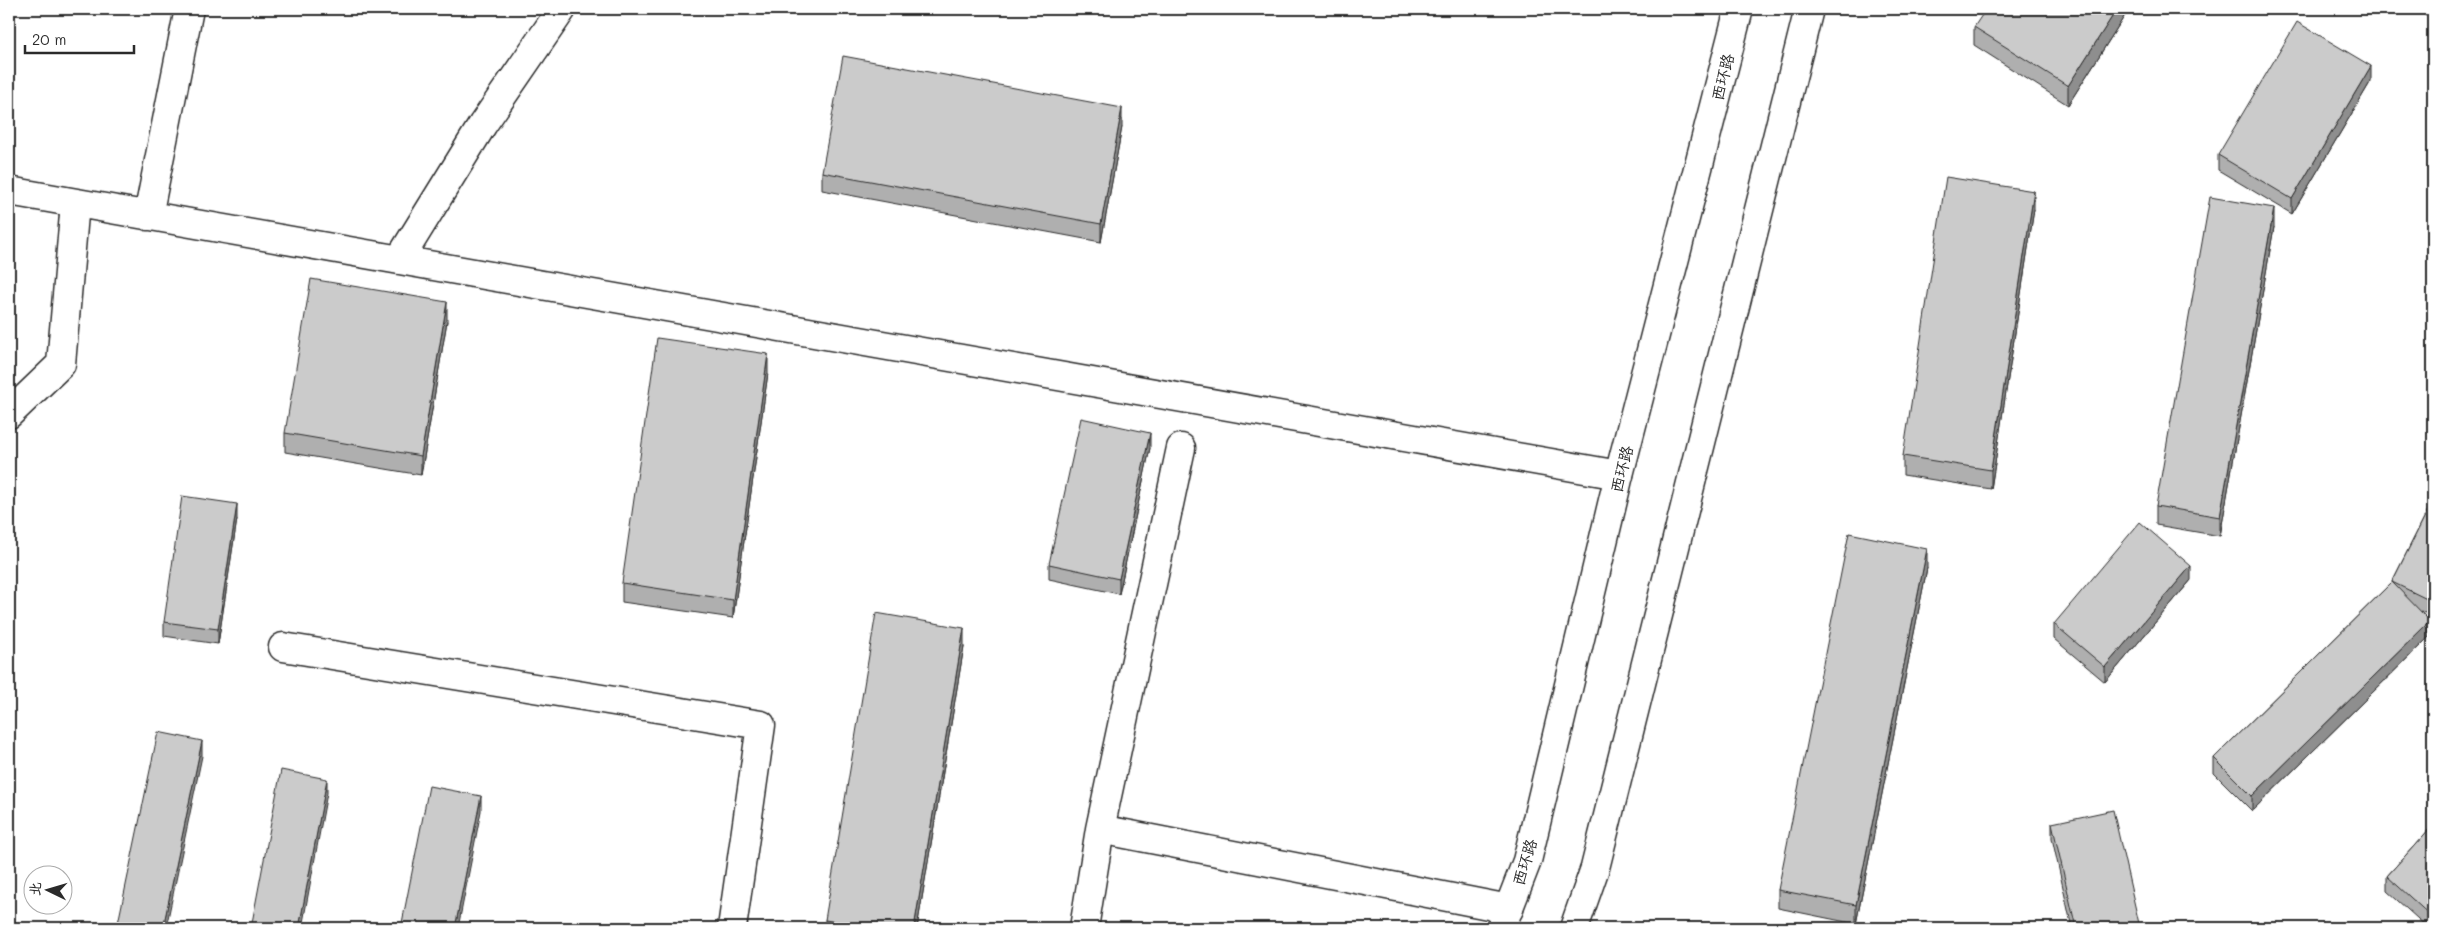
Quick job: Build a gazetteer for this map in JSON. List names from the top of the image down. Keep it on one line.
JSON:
{"streets":{"street":["西环路"]},"scale_bar":"20 m","north":"left"}
